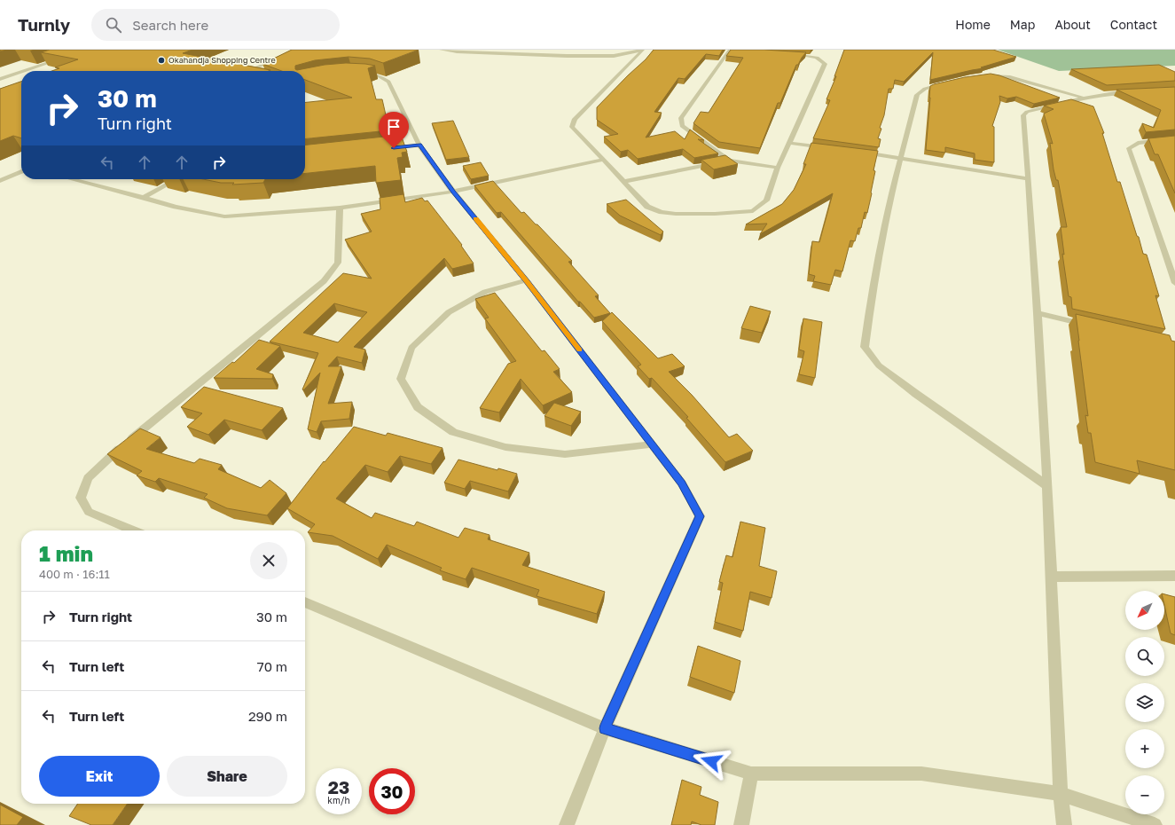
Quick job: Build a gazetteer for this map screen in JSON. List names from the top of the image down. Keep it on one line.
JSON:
{"places":["Okahandja Shopping Centre"],"north":"bottom left","page":{"header":"Turnly","search":"Search here","nav":["Home","Map","About","Contact"],"turn":["30 m","Turn right"],"heading":["1 min","400 m · 16:11"],"map_buttons":["+","−"],"list":[{"name":"Turn right","value":"30 m"},{"name":"Turn left","value":"70 m"},{"name":"Turn left","value":"290 m"}],"buttons":["Exit","Share"],"speed":"23 km/h","limit":"30"}}
